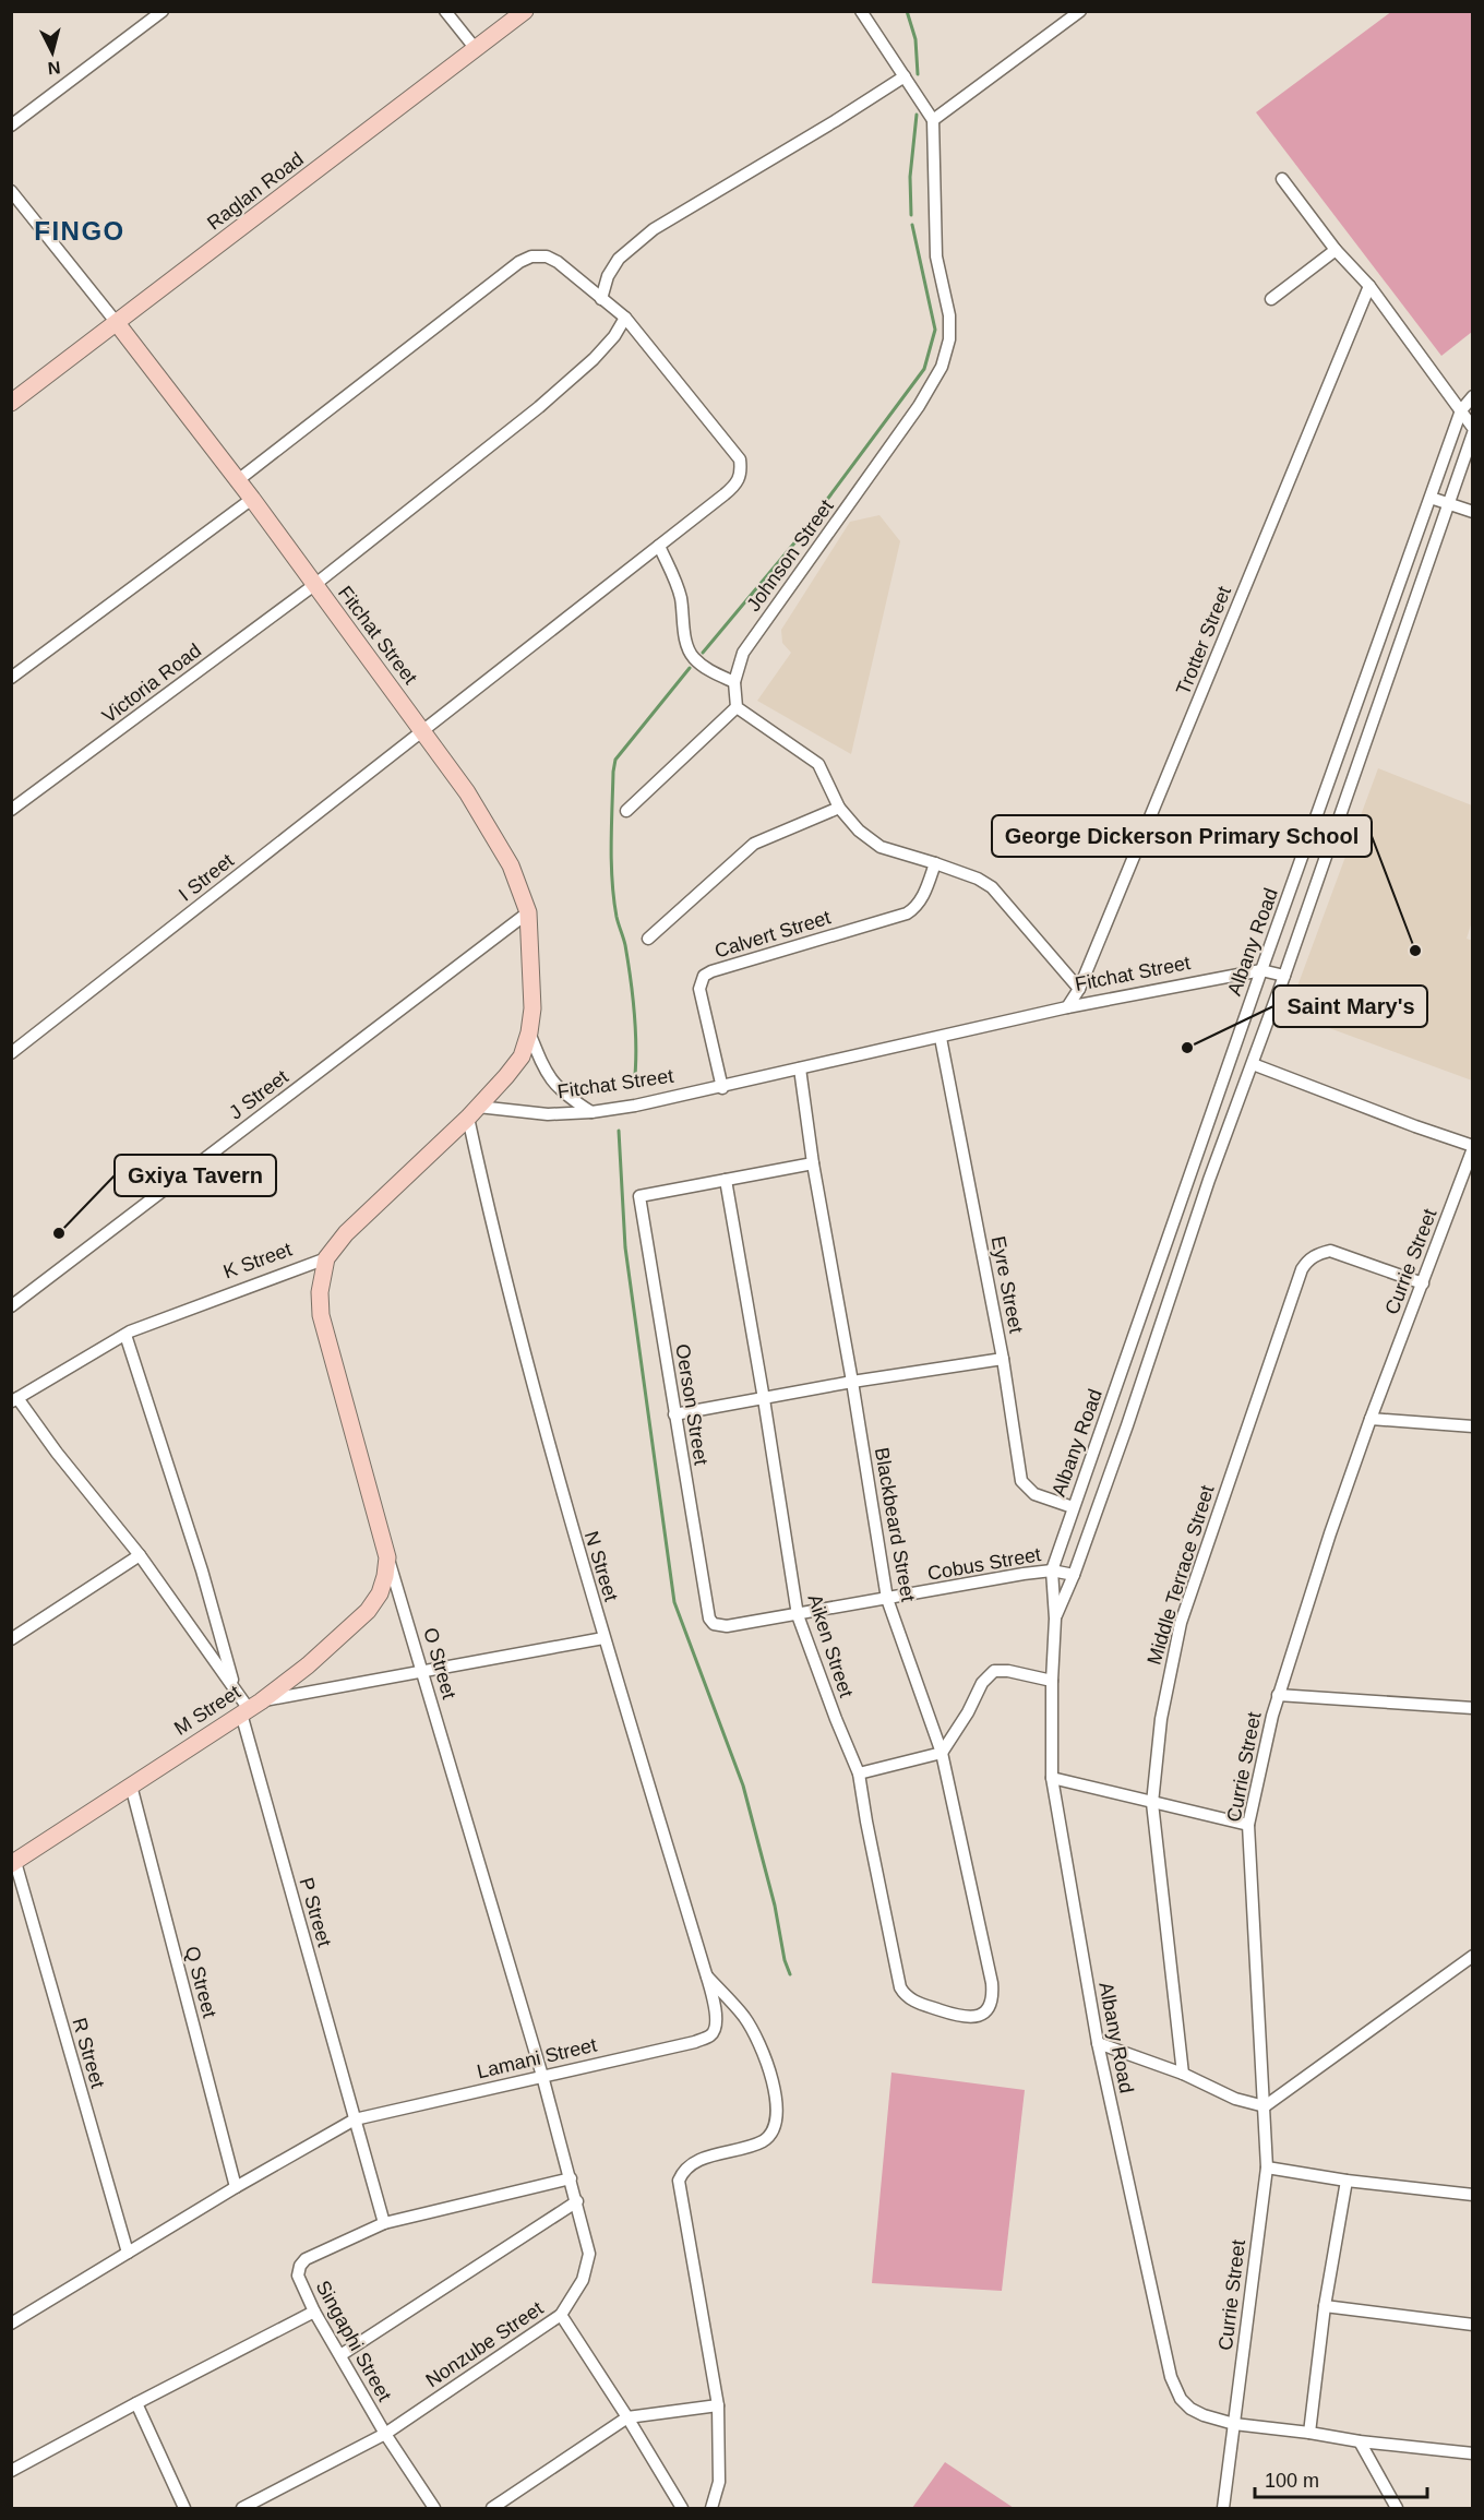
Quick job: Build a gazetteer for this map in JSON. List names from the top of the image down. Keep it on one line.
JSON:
{"streets":{"street":["Raglan Road","Johnson Street","Fitchat Street","Trotter Street","Victoria Road","I Street","Calvert Street","Albany Road","J Street","K Street","Currie Street","Eyre Street","Oerson Street","Blackbeard Street","Cobus Street","N Street","Middle Terrace Street","Aiken Street","O Street","M Street","P Street","Q Street","R Street","Lamani Street","Singaphi Street","Nonzube Street"]},"crossings":[["Raglan Road","Fitchat Street"],["Fitchat Street","Trotter Street"],["Fitchat Street","Victoria Road"],["Fitchat Street","I Street"],["Fitchat Street","Calvert Street"],["Fitchat Street","Albany Road"],["Fitchat Street","J Street"],["Fitchat Street","Eyre Street"],["Fitchat Street","Blackbeard Street"],["Fitchat Street","N Street"],["Victoria Road","I Street"],["Albany Road","Currie Street"],["Albany Road","Eyre Street"],["Albany Road","Cobus Street"],["K Street","O Street"],["K Street","P Street"],["Currie Street","Middle Terrace Street"],["Oerson Street","Cobus Street"],["Oerson Street","Aiken Street"],["Blackbeard Street","Cobus Street"],["Blackbeard Street","Aiken Street"],["Cobus Street","Aiken Street"],["N Street","Lamani Street"],["O Street","M Street"],["O Street","Lamani Street"],["O Street","Nonzube Street"],["M Street","P Street"],["M Street","Q Street"],["M Street","R Street"],["P Street","Lamani Street"],["P Street","Singaphi Street"],["Q Street","Lamani Street"],["R Street","Lamani Street"],["Lamani Street","Nonzube Street"],["Singaphi Street","Nonzube Street"]],"districts":["FINGO"],"places":["George Dickerson Primary School","Saint Mary's","Gxiya Tavern"],"scale_bar":"100 m","north":"bottom"}
